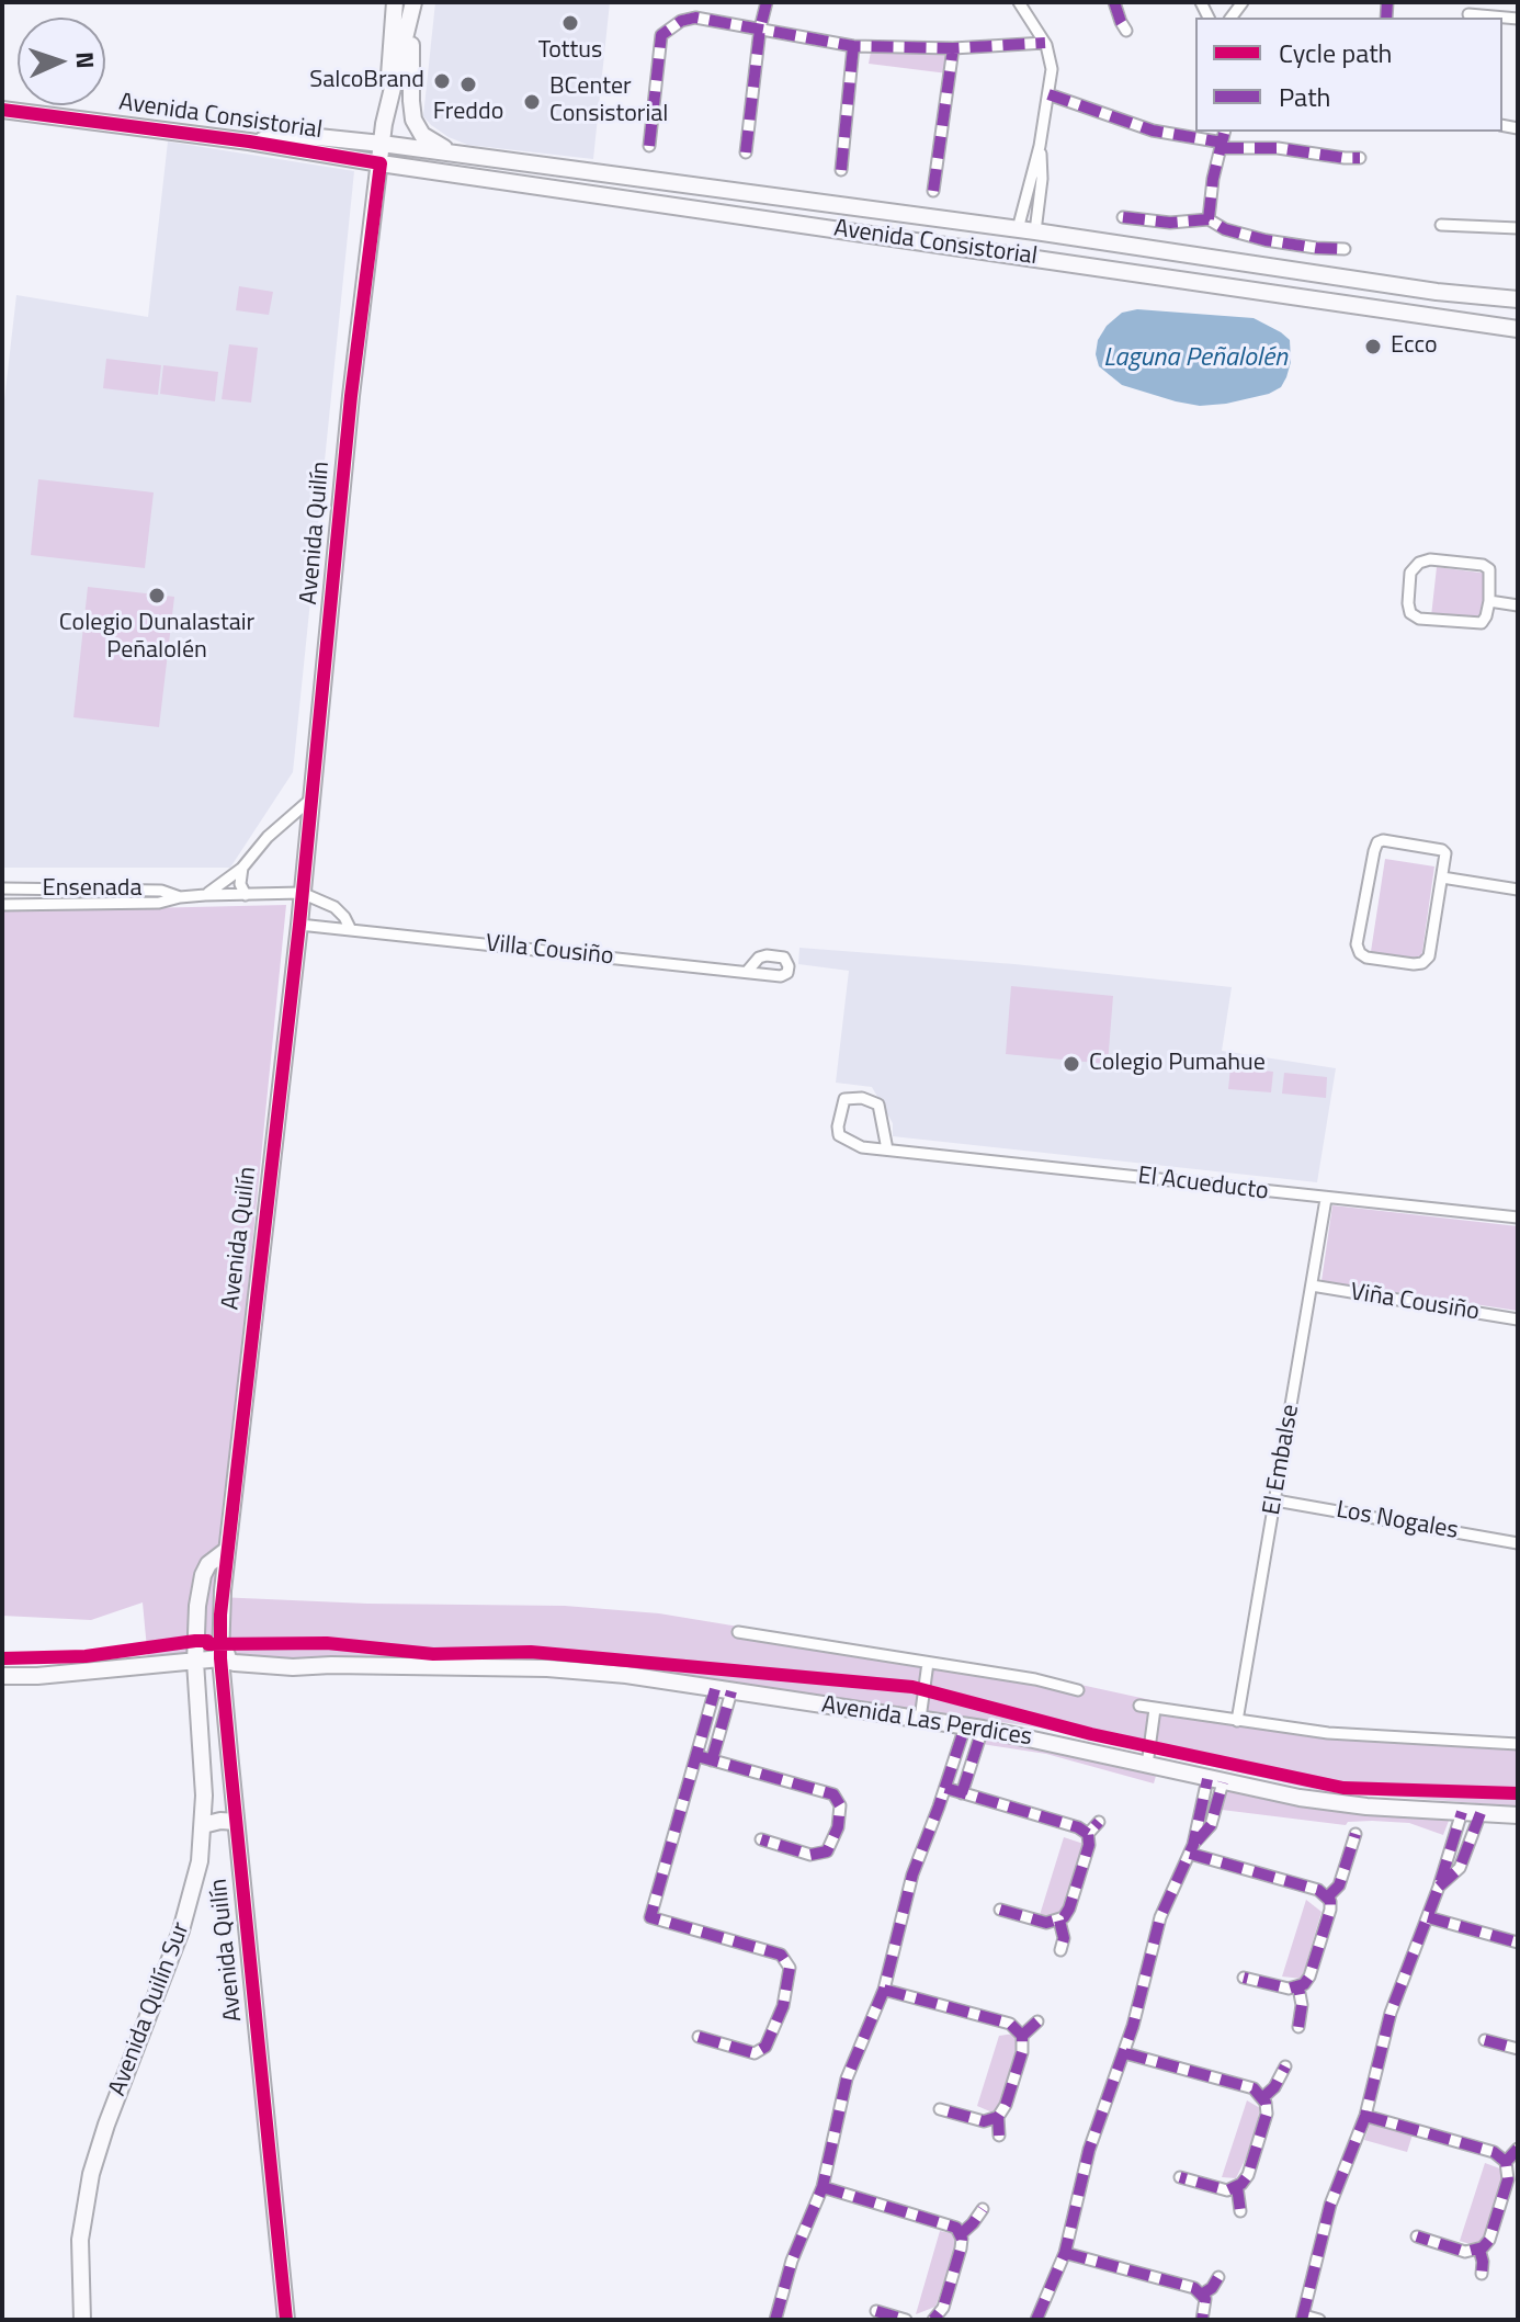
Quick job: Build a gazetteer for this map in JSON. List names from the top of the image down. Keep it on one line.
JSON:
{"streets":{"street":["Avenida Consistorial","Avenida Quilín","Ensenada","Villa Cousiño","El Acueducto","Viña Cousiño","El Embalse","Los Nogales","Avenida Las Perdices","Avenida Quilín Sur"]},"crossings":[["Avenida Consistorial","Avenida Quilín"],["Avenida Quilín","Ensenada"],["Avenida Quilín","Villa Cousiño"],["Avenida Quilín","Avenida Las Perdices"],["Avenida Quilín","Avenida Quilín Sur"],["El Acueducto","El Embalse"],["Viña Cousiño","El Embalse"],["El Embalse","Los Nogales"],["Avenida Las Perdices","Avenida Quilín Sur"]],"water":["Laguna Peñalolén"],"places":["Tottus","SalcoBrand","Freddo","BCenter Consistorial","Ecco","Colegio Dunalastair Peñalolén","Colegio Pumahue"],"legend":["Cycle path","Path"],"north":"right"}
